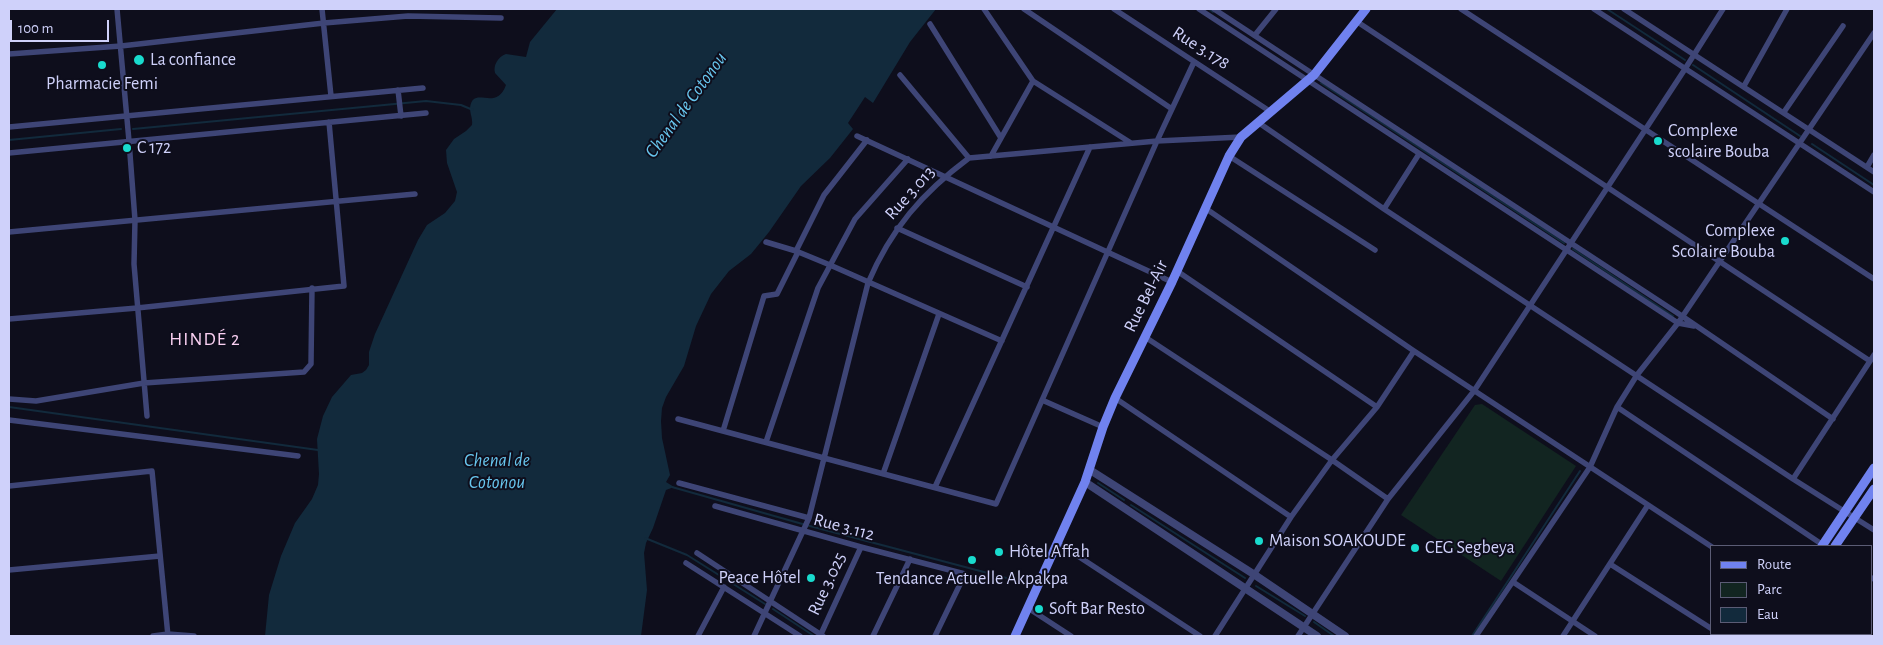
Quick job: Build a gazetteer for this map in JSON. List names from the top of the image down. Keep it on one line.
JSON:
{"streets":{"main road":["Rue Bel-Air"],"street":["Rue 3.178","Rue 3.013","Rue 3.112","Rue 3.025"]},"crossings":[["Rue 3.178","Rue Bel-Air"],["Rue 3.013","Rue 3.112"],["Rue 3.112","Rue 3.025"]],"districts":["HINDÉ 2"],"water":["Chenal de Cotonou"],"places":["La confiance","Pharmacie Femi","Complexe scolaire Bouba","C 172","Complexe Scolaire Bouba","Maison SOAKOUDE","CEG Segbeya","Hôtel Affah","Tendance Actuelle Akpakpa","Peace Hôtel","Soft Bar Resto"],"legend":["Route","Parc","Eau"],"scale_bar":"100 m"}
